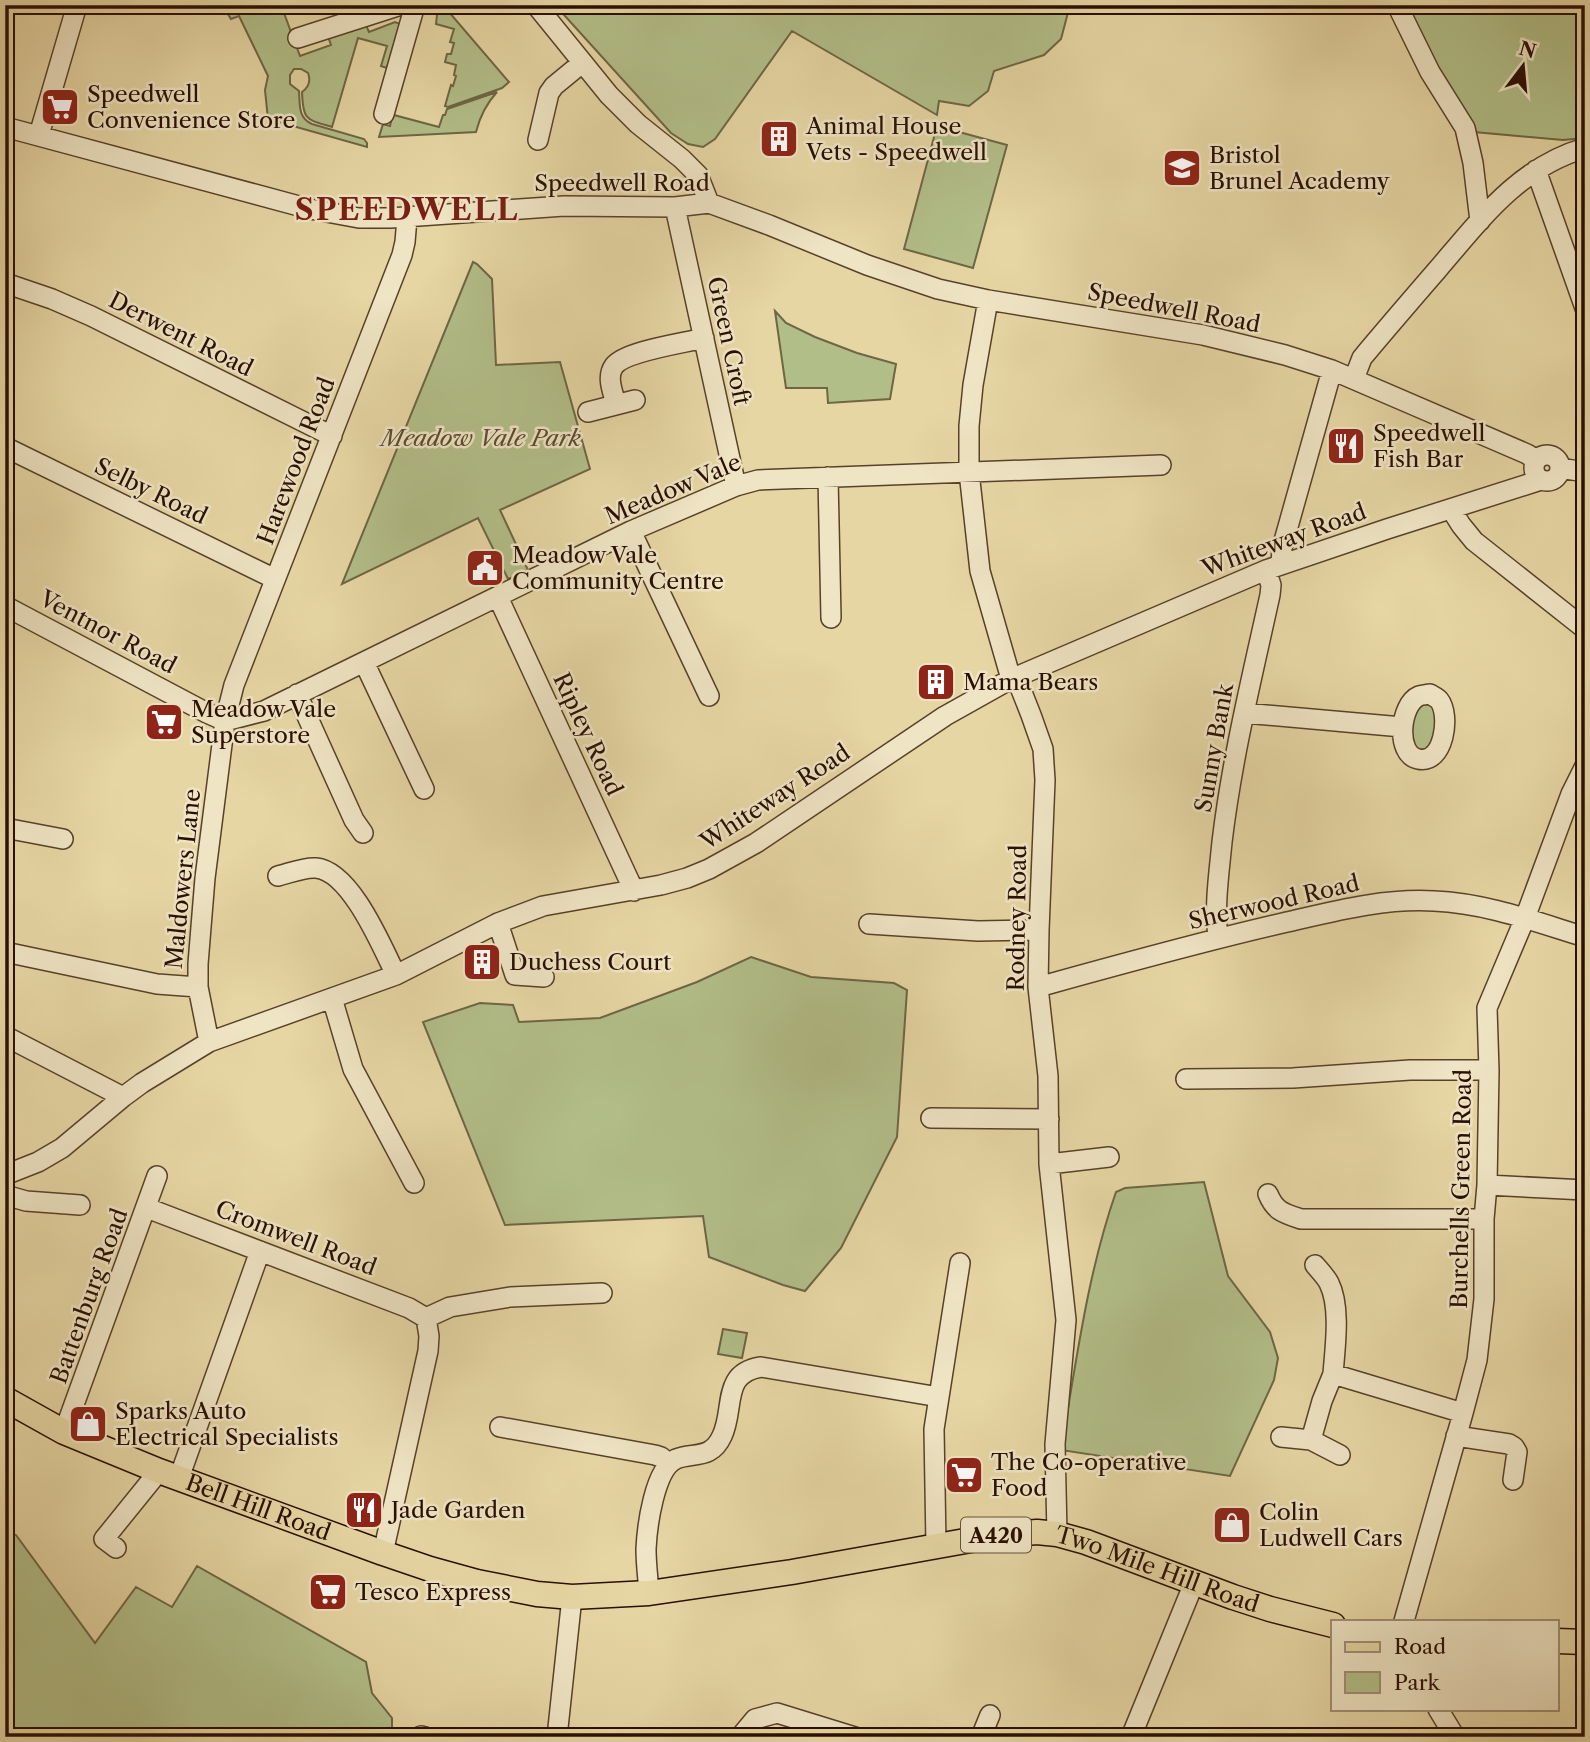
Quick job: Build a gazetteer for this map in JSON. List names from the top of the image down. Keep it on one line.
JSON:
{"streets":{"main road":["Bell Hill Road","A420","Two Mile Hill Road"],"street":["Speedwell Road","Derwent Road","Green Croft","Harewood Road","Meadow Vale","Selby Road","Whiteway Road","Ventnor Road","Ripley Road","Sunny Bank","Maldowers Lane","Sherwood Road","Rodney Road","Burchells Green Road","Cromwell Road","Battenburg Road"]},"crossings":[["Speedwell Road","Green Croft"],["Speedwell Road","Harewood Road"],["Speedwell Road","Whiteway Road"],["Speedwell Road","Sunny Bank"],["Speedwell Road","Rodney Road"],["Derwent Road","Harewood Road"],["Green Croft","Meadow Vale"],["Harewood Road","Meadow Vale"],["Harewood Road","Selby Road"],["Harewood Road","Ventnor Road"],["Harewood Road","Maldowers Lane"],["Meadow Vale","Ventnor Road"],["Meadow Vale","Ripley Road"],["Meadow Vale","Maldowers Lane"],["Meadow Vale","Rodney Road"],["Whiteway Road","Ripley Road"],["Whiteway Road","Sunny Bank"],["Whiteway Road","Maldowers Lane"],["Whiteway Road","Rodney Road"],["Ventnor Road","Maldowers Lane"],["Sunny Bank","Sherwood Road"],["Sherwood Road","Rodney Road"],["Sherwood Road","Burchells Green Road"],["Rodney Road","Two Mile Hill Road"],["Cromwell Road","Battenburg Road"],["Battenburg Road","Bell Hill Road"],["Bell Hill Road","Two Mile Hill Road"]],"districts":["SPEEDWELL"],"parks":["Meadow Vale Park"],"places":{"supermarket":["Speedwell Convenience Store","Meadow Vale Superstore","The Co-operative Food","Tesco Express"],"building":["Animal House Vets - Speedwell","Mama Bears","Duchess Court"],"school or university":["Bristol Brunel Academy"],"restaurant":["Speedwell Fish Bar","Jade Garden"],"public building":["Meadow Vale Community Centre"],"shop":["Sparks Auto Electrical Specialists","Colin Ludwell Cars"]},"legend":["Road","Park"],"north":"top"}
